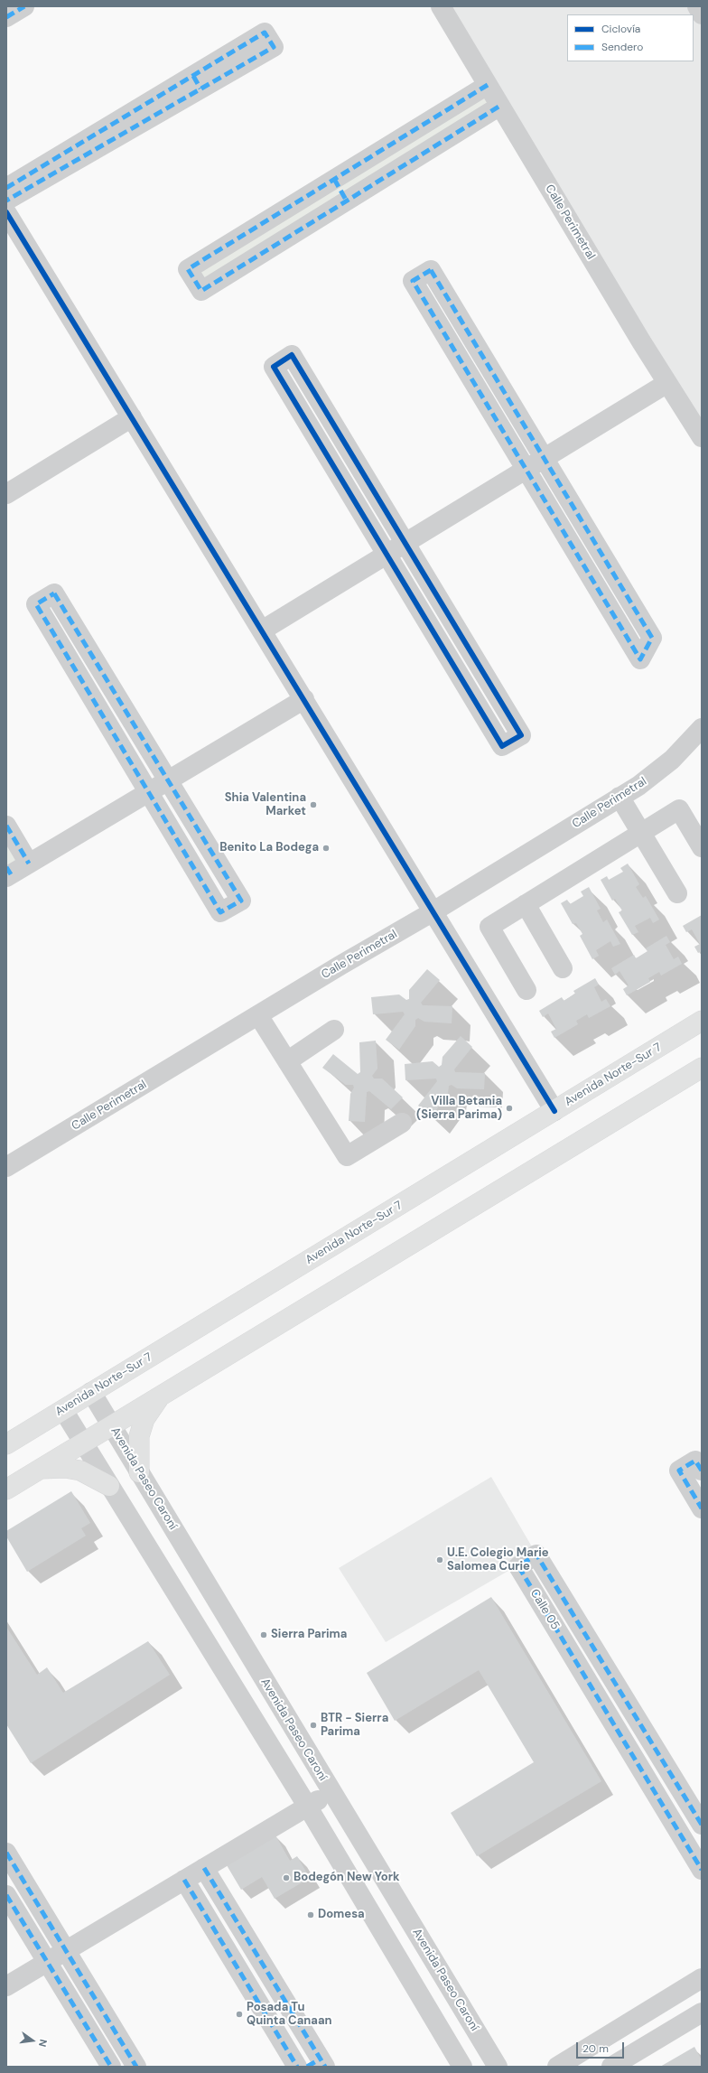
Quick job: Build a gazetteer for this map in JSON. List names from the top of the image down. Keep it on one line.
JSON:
{"streets":{"main road":["Avenida Norte-Sur 7"],"street":["Calle Perimetral","Avenida Paseo Caroní","Calle 05"]},"crossings":[["Avenida Norte-Sur 7","Avenida Paseo Caroní"]],"places":["Shia Valentina Market","Benito La Bodega","Villa Betania (Sierra Parima)","U.E. Colegio Marie Salomea Curie","Sierra Parima","BTR - Sierra Parima","Bodegón New York","Domesa","Posada Tu Quinta Canaan"],"legend":["Ciclovía","Sendero"],"scale_bar":"20 m","north":"right"}
